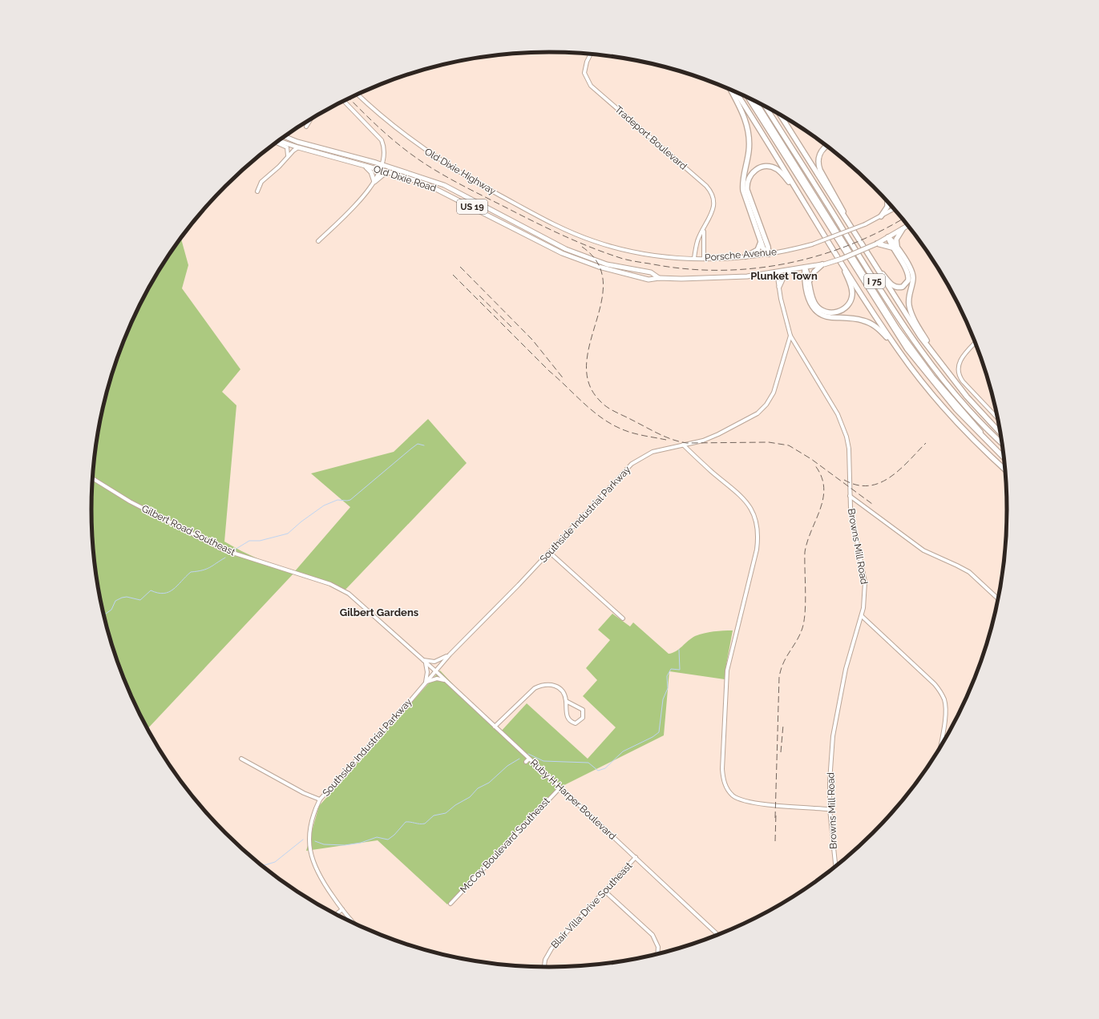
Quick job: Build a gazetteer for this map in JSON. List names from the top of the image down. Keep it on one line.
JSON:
{"streets":{"highway":["I 75"],"main road":["Old Dixie Road","US 19"],"street":["Tradeport Boulevard","Old Dixie Highway","Porsche Avenue","Southside Industrial Parkway","Gilbert Road Southeast","Browns Mill Road","Ruby H Harper Boulevard","McCoy Boulevard Southeast","Blair Villa Drive Southeast"]},"crossings":[["Tradeport Boulevard","Porsche Avenue"],["Old Dixie Highway","Porsche Avenue"],["Old Dixie Road","US 19"],["US 19","Browns Mill Road"],["Southside Industrial Parkway","Browns Mill Road"],["Southside Industrial Parkway","Ruby H Harper Boulevard"],["Gilbert Road Southeast","Ruby H Harper Boulevard"],["Ruby H Harper Boulevard","McCoy Boulevard Southeast"],["Ruby H Harper Boulevard","Blair Villa Drive Southeast"]],"districts":["Plunket Town","Gilbert Gardens"]}
